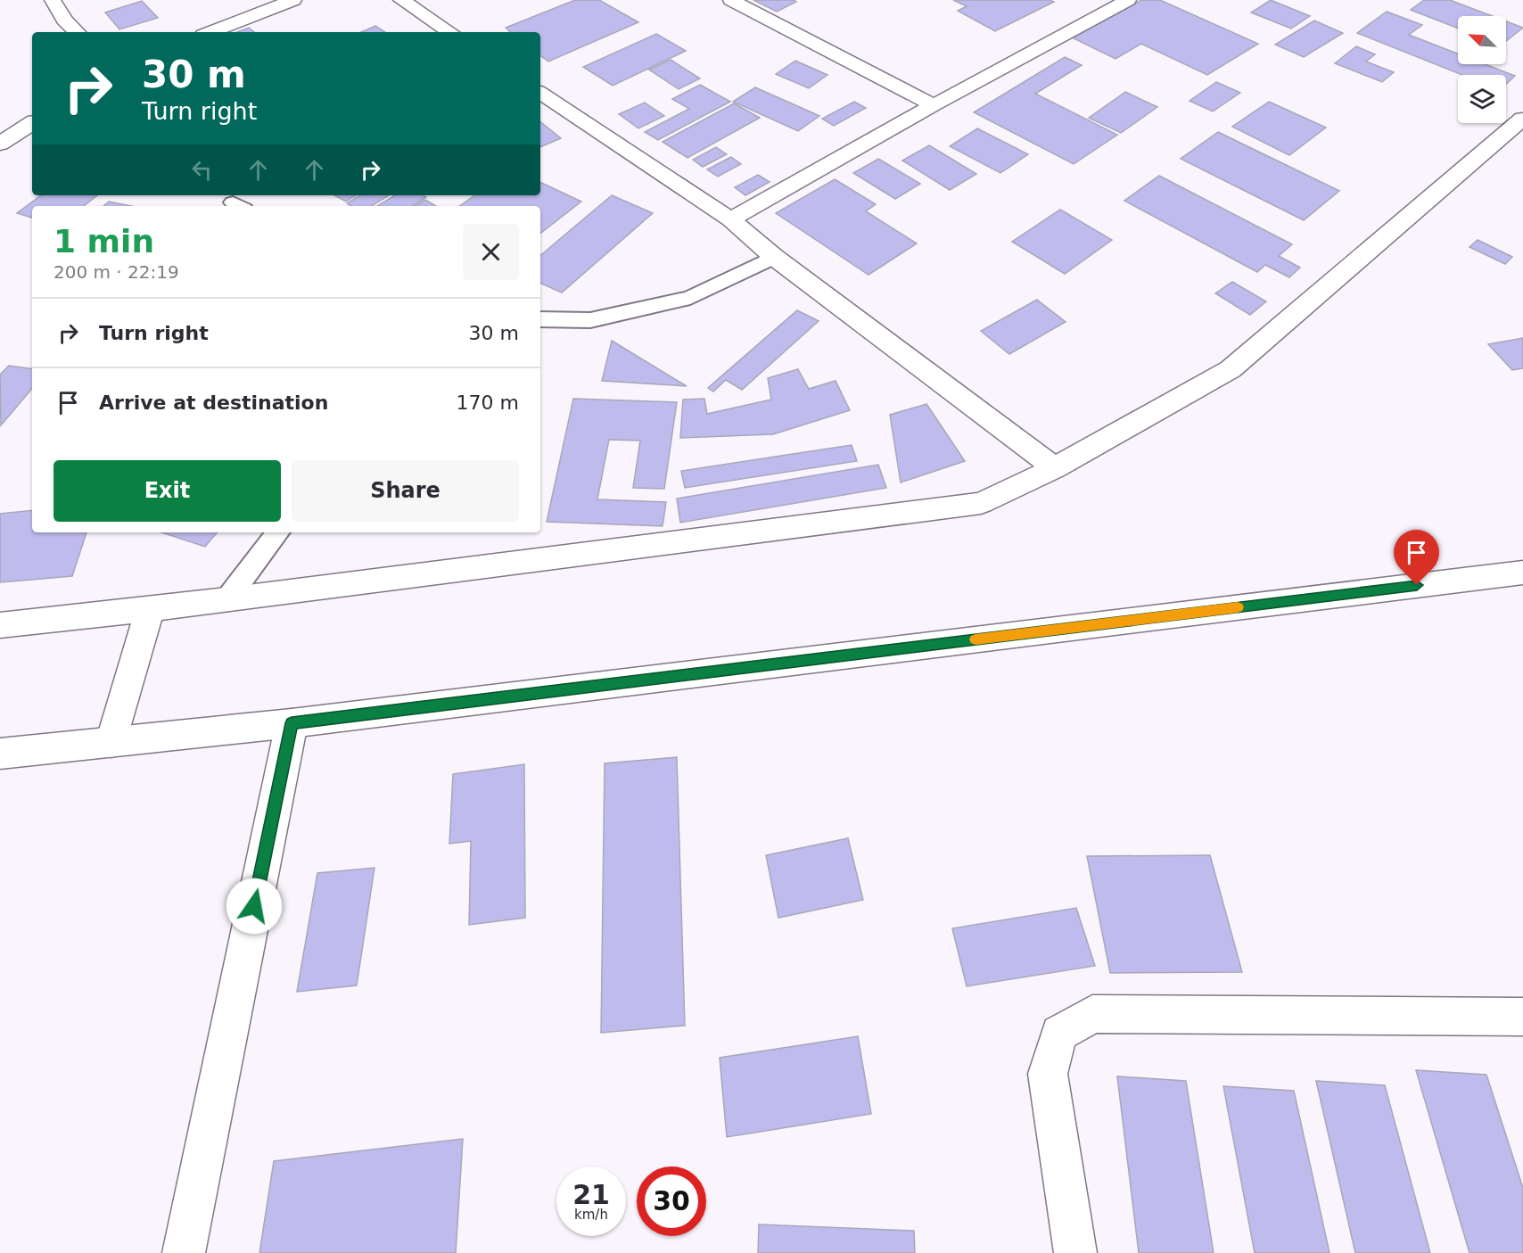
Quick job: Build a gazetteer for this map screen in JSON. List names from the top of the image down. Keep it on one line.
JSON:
{"north":"top left","page":{"turn":["30 m","Turn right"],"heading":["1 min","200 m · 22:19"],"list":[{"name":"Turn right","value":"30 m"},{"name":"Arrive at destination","value":"170 m"}],"buttons":["Exit","Share"],"speed":"21 km/h","limit":"30"}}
